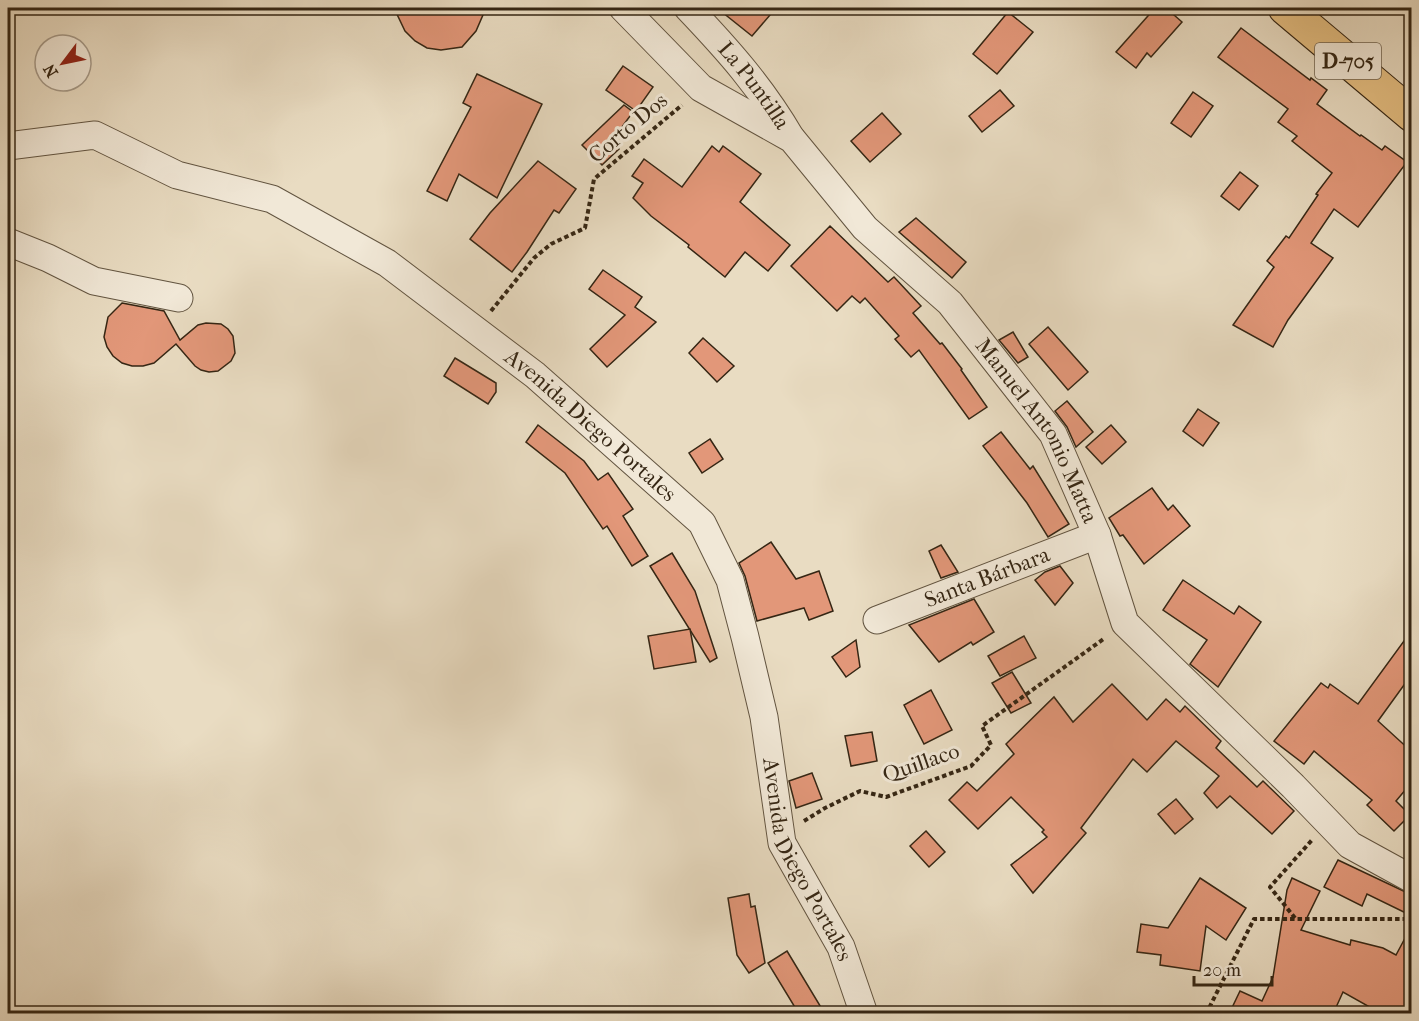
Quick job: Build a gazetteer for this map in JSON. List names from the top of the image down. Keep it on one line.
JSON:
{"streets":{"main road":["D-705"],"street":["La Puntilla","Avenida Diego Portales","Manuel Antonio Matta","Santa Bárbara"],"path":["Corto Dos","Quillaco"]},"crossings":[["La Puntilla","Manuel Antonio Matta"],["Corto Dos","Avenida Diego Portales"],["Corto Dos","Manuel Antonio Matta"],["Avenida Diego Portales","Quillaco"],["Manuel Antonio Matta","Santa Bárbara"],["Manuel Antonio Matta","Quillaco"]],"scale_bar":"20 m","north":"bottom left"}
